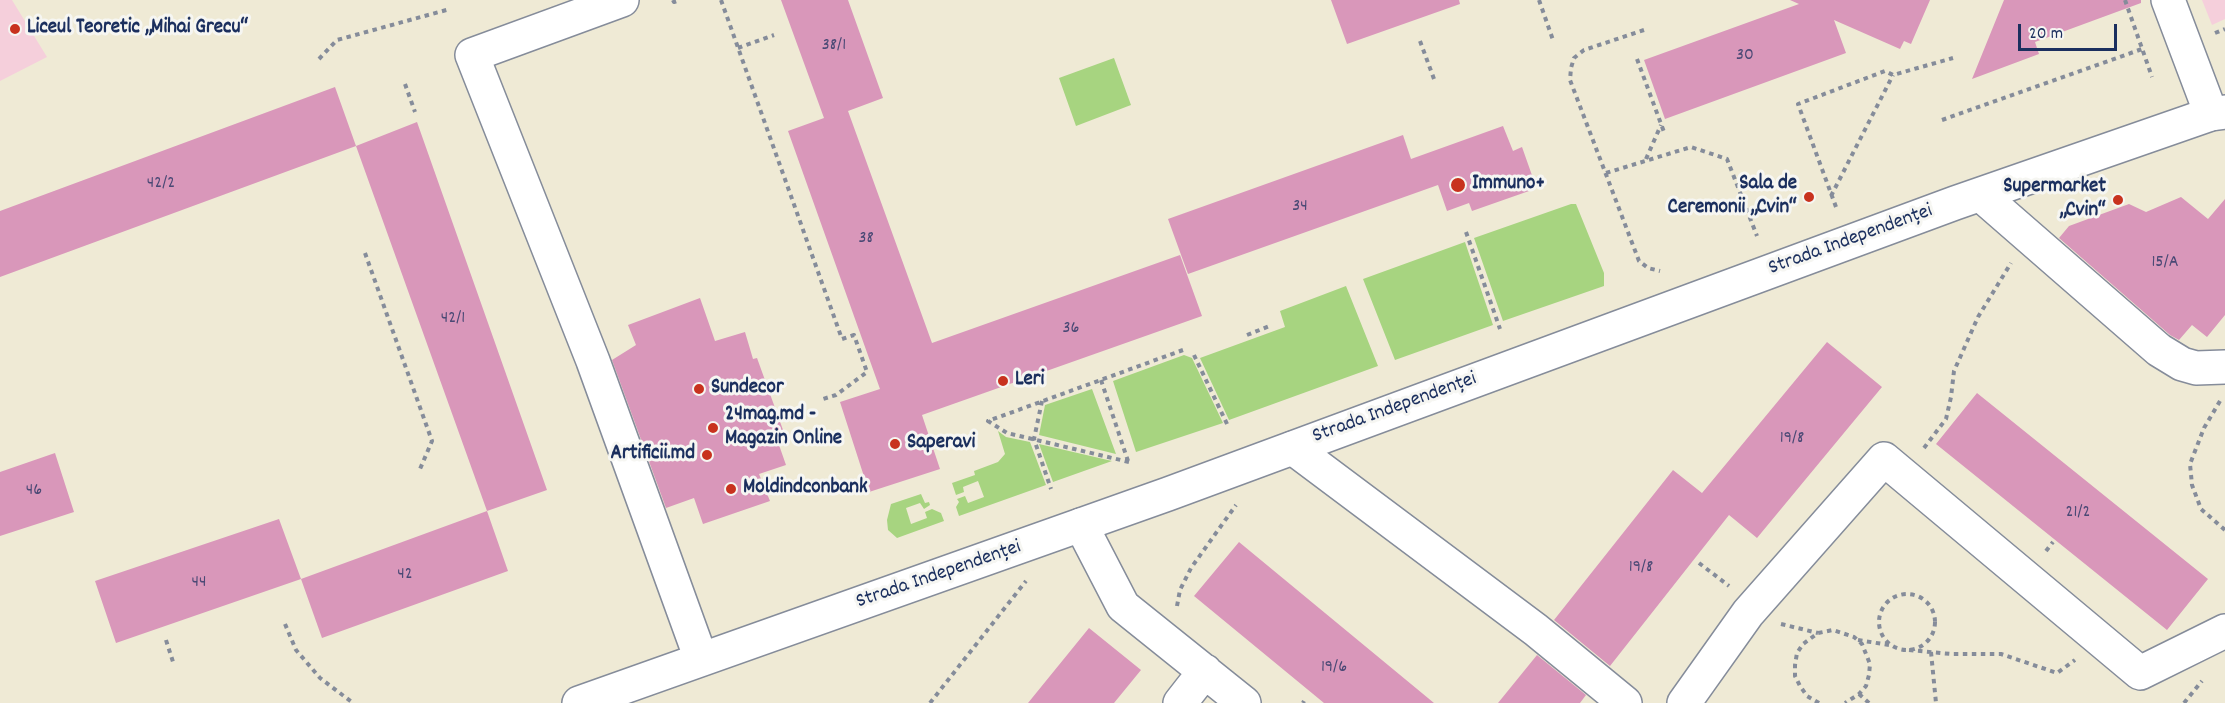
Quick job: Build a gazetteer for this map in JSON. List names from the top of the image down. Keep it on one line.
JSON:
{"streets":{"main road":["Strada Independenței"]},"places":["Liceul Teoretic „Mihai Grecu“","Immuno+","Sala de Ceremonii „Cvin“","Supermarket „Cvin“","Leri","Sundecor","24mag.md - Magazin Online","Saperavi","Artificii.md","Moldindconbank"],"house_numbers":["38/1","30","42/2","34","38","15/A","42/1","36","19/8","46","21/2","19/8","42","44","19/6"],"scale_bar":"20 m"}
